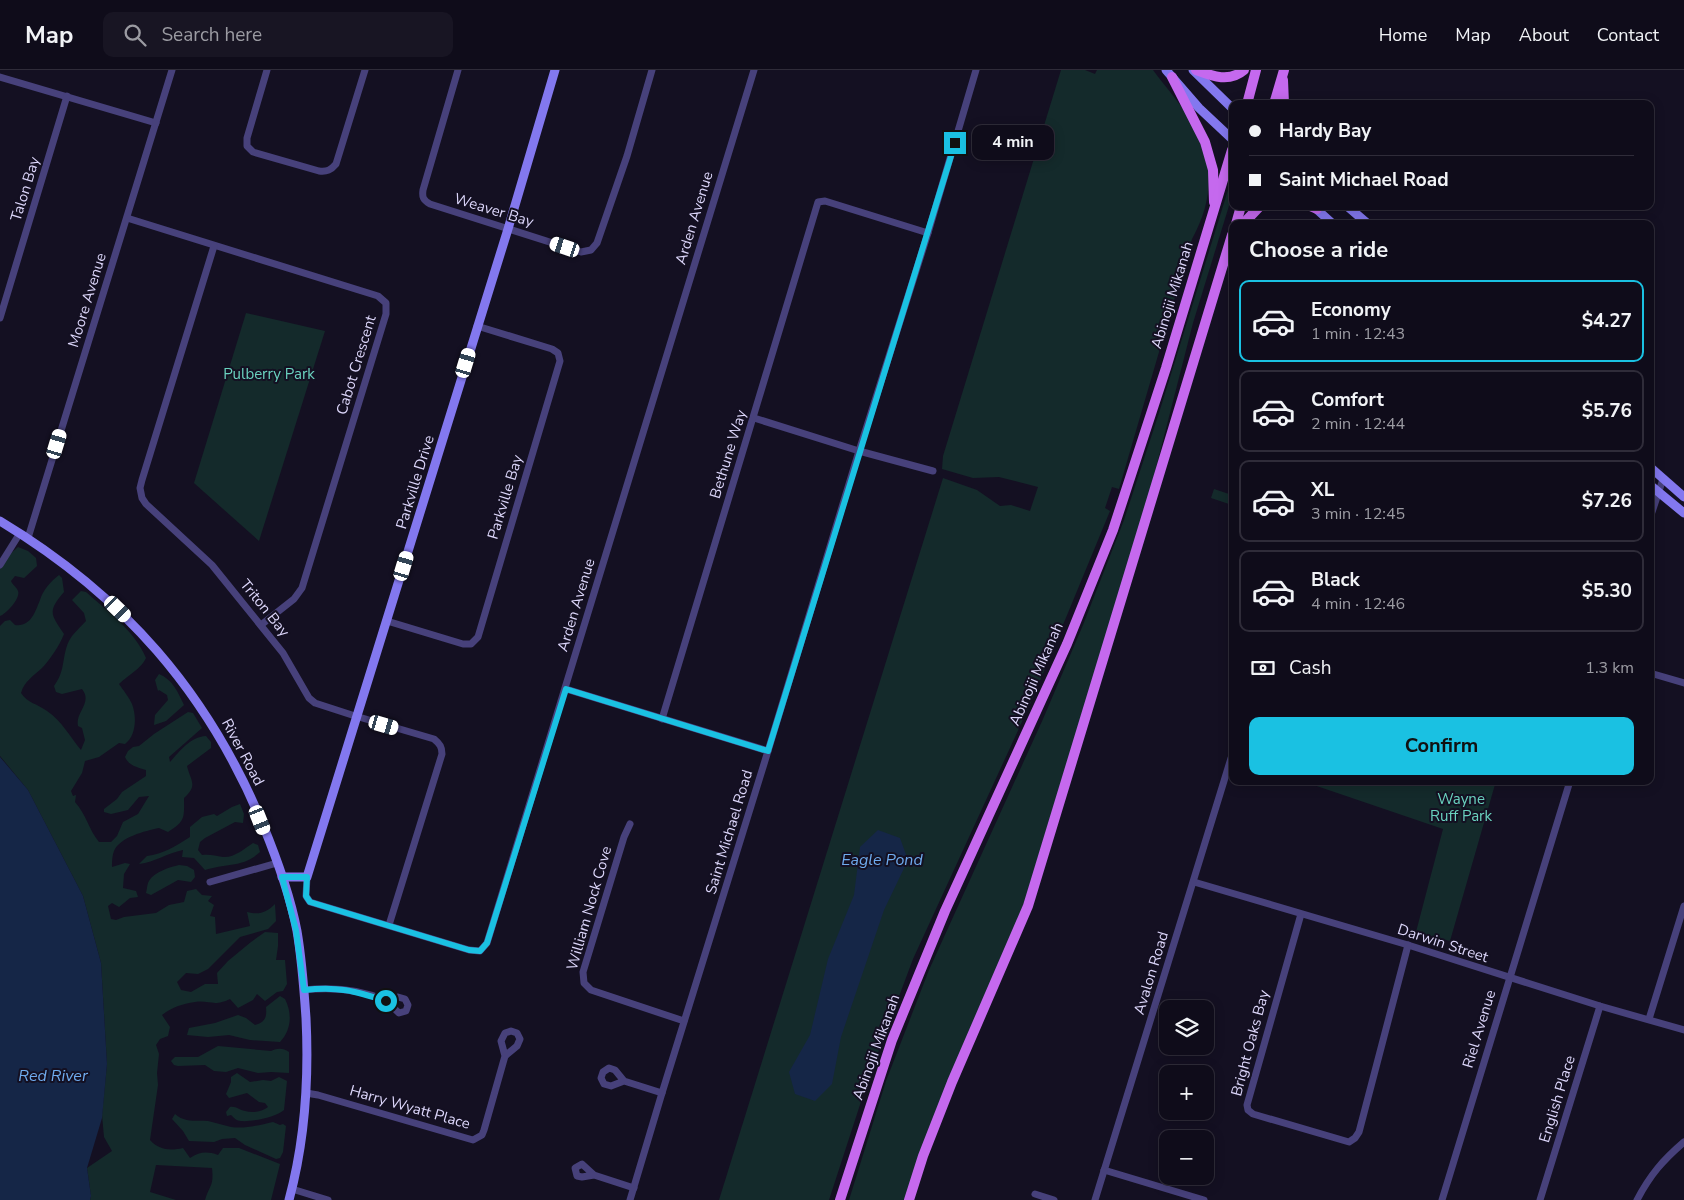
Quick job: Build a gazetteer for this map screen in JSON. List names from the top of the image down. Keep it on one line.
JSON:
{"streets":{"main road":["Abinojii Mikanah"],"street":["Talon Bay","Weaver Bay","Arden Avenue","Moore Avenue","Cabot Crescent","Bethune Way","Parkville Drive","Parkville Bay","Triton Bay","River Road","Saint Michael Road","William Nock Cove","Darwin Street","Avalon Road","Riel Avenue","Bright Oaks Bay","English Place","Harry Wyatt Place"]},"crossings":[["Weaver Bay","Parkville Drive"],["Arden Avenue","Parkville Drive"],["Arden Avenue","Triton Bay"],["Moore Avenue","Cabot Crescent"],["Moore Avenue","River Road"],["Cabot Crescent","Triton Bay"],["Bethune Way","Saint Michael Road"],["Parkville Drive","Parkville Bay"],["Parkville Drive","Triton Bay"],["River Road","Harry Wyatt Place"],["Saint Michael Road","William Nock Cove"],["Darwin Street","Avalon Road"],["Darwin Street","Riel Avenue"],["Darwin Street","Bright Oaks Bay"],["Darwin Street","English Place"]],"water":["Eagle Pond","Red River"],"parks":["Pulberry Park","Wayne Ruff Park"],"page":{"header":"Map","search":"Search here","nav":["Home","Map","About","Contact"],"banner":["Hardy Bay","Saint Michael Road"],"bubble":"4 min","heading":"Choose a ride","list":[{"name":"Economy","note":"1 min · 12:43","value":"$4.27"},{"name":"Comfort","note":"2 min · 12:44","value":"$5.76"},{"name":"XL","note":"3 min · 12:45","value":"$7.26"},{"name":"Black","note":"4 min · 12:46","value":"$5.30"}],"pay":["Cash","1.3 km"],"buttons":"Confirm","map_buttons":["+","−"]}}
